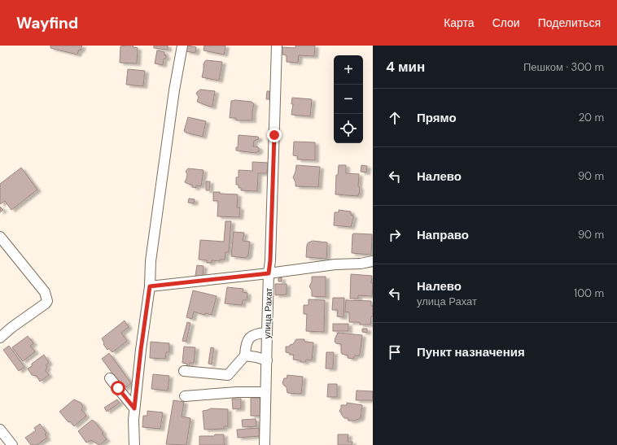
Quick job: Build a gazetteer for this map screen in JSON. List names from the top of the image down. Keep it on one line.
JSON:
{"streets":{"street":["улица Рахат"]},"page":{"header":"Wayfind","nav":["Карта","Слои","Поделиться"],"heading":["4 мин","Пешком · 300 m"],"map_buttons":["+","−"],"list":[["Прямо","20 m"],["Налево","90 m"],["Направо","90 m"],["Налево","улица Рахат","100 m"],"Пункт назначения"]}}
